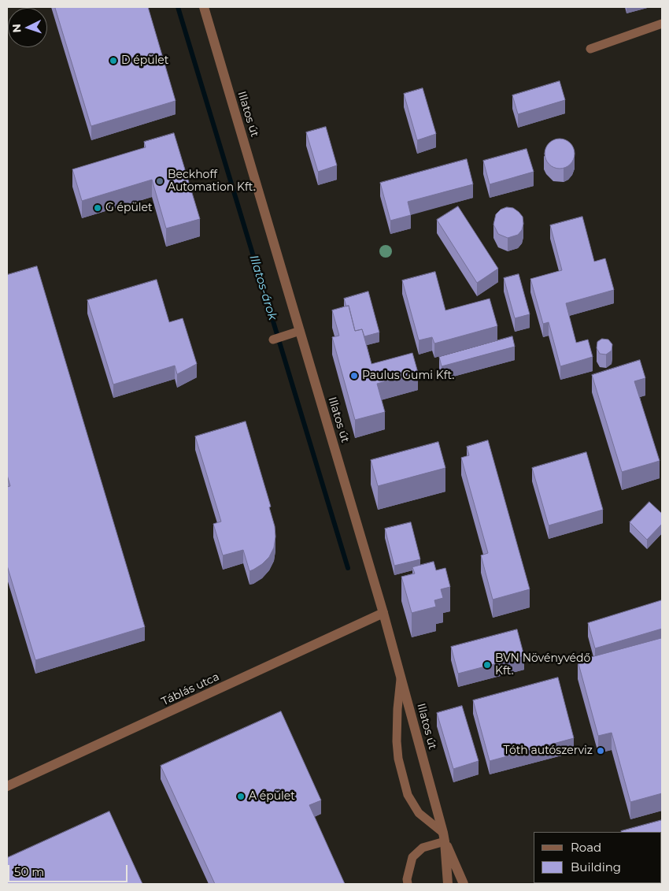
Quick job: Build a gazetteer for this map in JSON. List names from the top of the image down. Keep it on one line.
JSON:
{"streets":{"street":["Illatos út","Táblás utca"]},"crossings":[["Illatos út","Táblás utca"]],"water":["Illatos-árok"],"places":["D épület","Beckhoff Automation Kft.","G épület","Paulus Gumi Kft.","BVN Növényvédő Kft.","Tóth autószerviz","A épület"],"legend":["Road","Building"],"scale_bar":"50 m","north":"left"}
